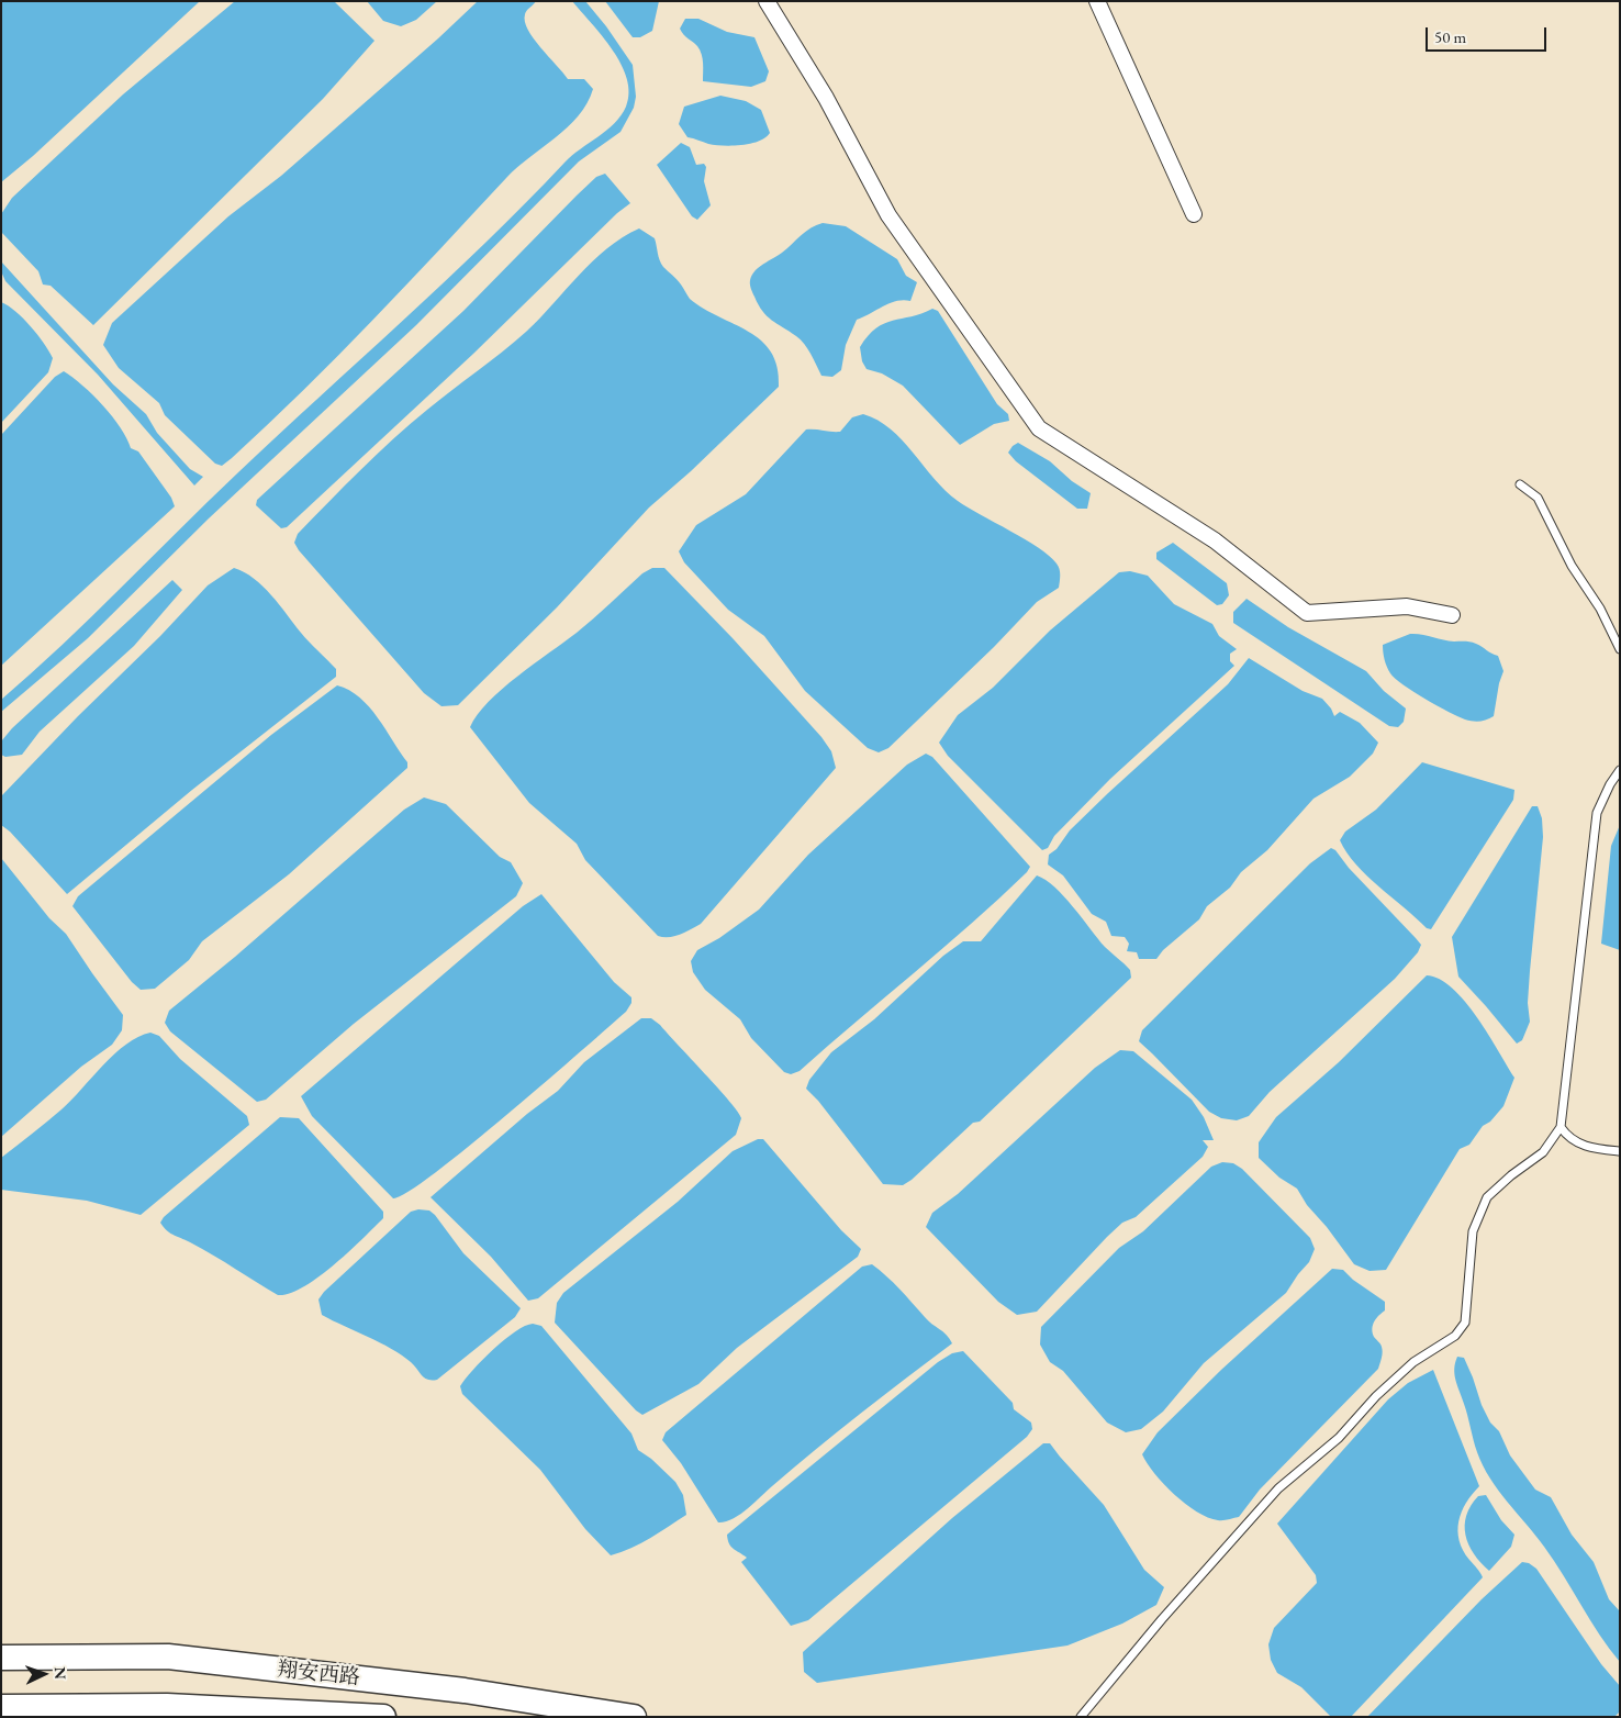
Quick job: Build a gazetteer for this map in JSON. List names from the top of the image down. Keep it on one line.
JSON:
{"streets":{"main road":["翔安西路"]},"scale_bar":"50 m","north":"right"}
